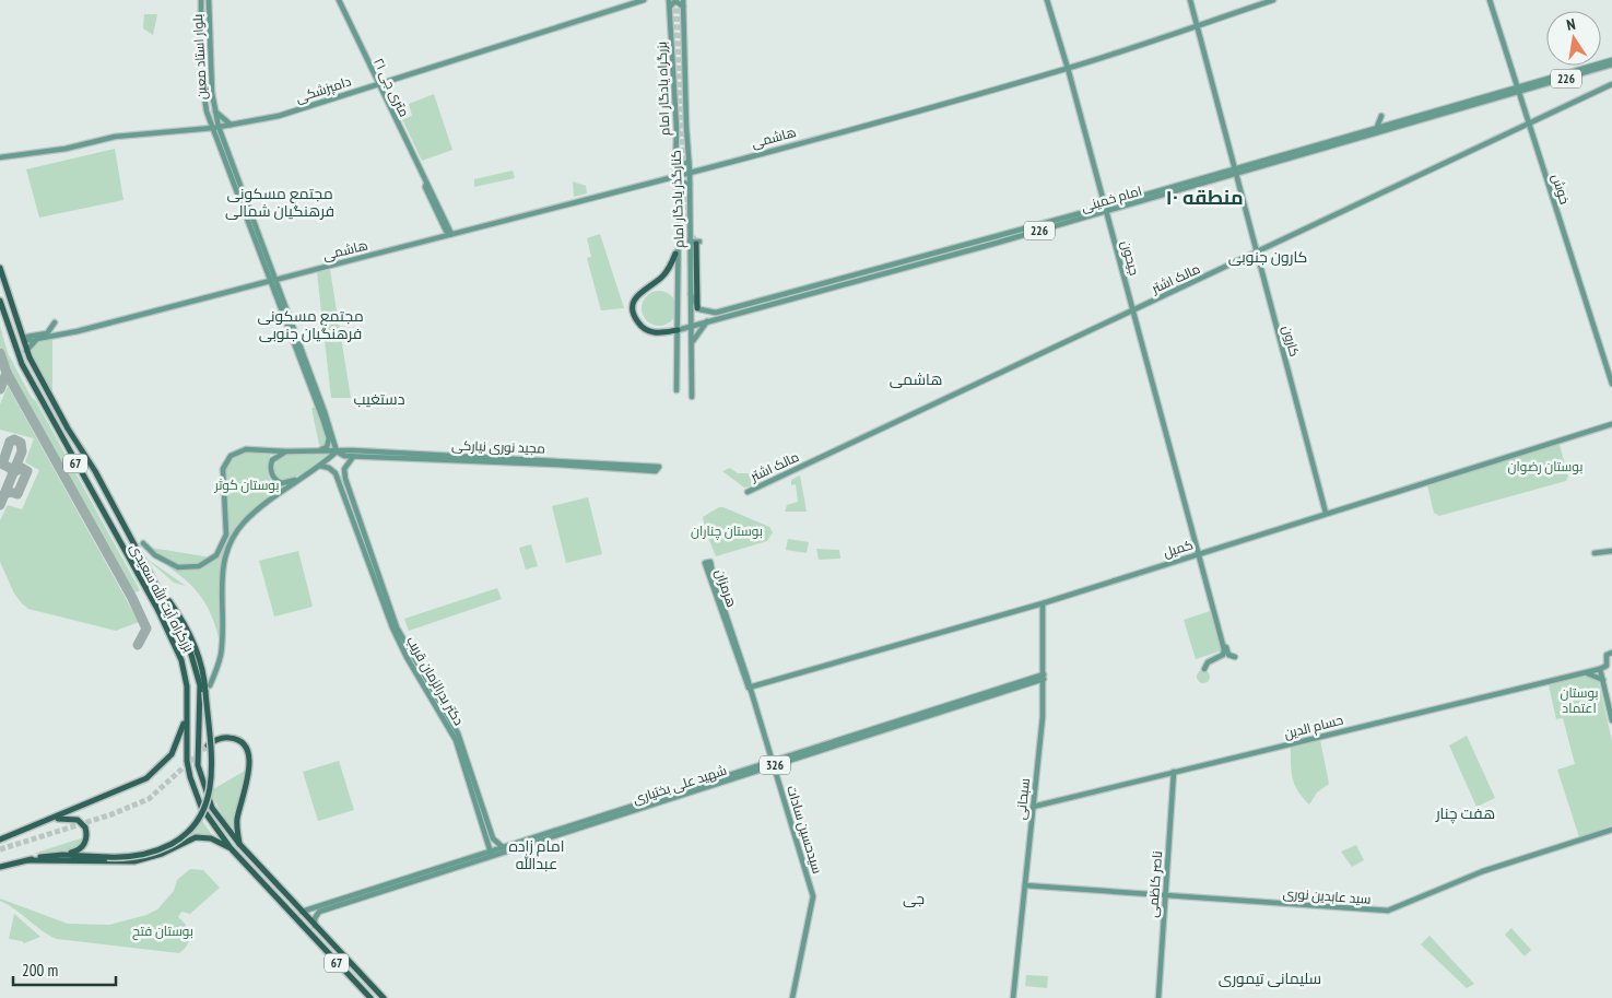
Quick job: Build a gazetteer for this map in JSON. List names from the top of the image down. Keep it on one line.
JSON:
{"streets":{"highway":["67","بزرگراه آیت الله سعیدی"],"main road":["بلوار استاد معین","226","۲۱ متری جی","بزرگراه یادگار امام","دامپزشکی","هاشمی","خوش","کنارگذر یادگار امام","امام خمینی","جیحون","مالک اشتر","کارون","مجید نوری نیارکی","کمیل","هرمزان","دکتر بدرالزمان قریب","حسام الدین","326","شهید علی بختیاری","سبحانی","سیدحسین سادات","ناصر کاظمی","سید عابدین نوری"]},"crossings":[["بلوار استاد معین","دامپزشکی"],["بلوار استاد معین","هاشمی"],["بلوار استاد معین","مجید نوری نیارکی"],["۲۱ متری جی","دامپزشکی"],["۲۱ متری جی","هاشمی"],["بزرگراه یادگار امام","هاشمی"],["بزرگراه یادگار امام","کنارگذر یادگار امام"],["هاشمی","کنارگذر یادگار امام"],["هاشمی","جیحون"],["هاشمی","کارون"],["خوش","امام خمینی"],["خوش","مالک اشتر"],["کنارگذر یادگار امام","امام خمینی"],["امام خمینی","جیحون"],["امام خمینی","کارون"],["جیحون","مالک اشتر"],["جیحون","کمیل"],["مالک اشتر","کارون"],["کارون","کمیل"],["مجید نوری نیارکی","دکتر بدرالزمان قریب"],["کمیل","هرمزان"],["کمیل","سبحانی"],["هرمزان","شهید علی بختیاری"],["هرمزان","سیدحسین سادات"],["بزرگراه آیت الله سعیدی","شهید علی بختیاری"],["دکتر بدرالزمان قریب","شهید علی بختیاری"],["حسام الدین","سبحانی"],["حسام الدین","ناصر کاظمی"],["شهید علی بختیاری","سبحانی"],["شهید علی بختیاری","سیدحسین سادات"],["سبحانی","سید عابدین نوری"],["ناصر کاظمی","سید عابدین نوری"]],"districts":["مجتمع مسکونی فرهنگیان شمالی","منطقه ۱۰","کارون جنوبی","مجتمع مسکونی فرهنگیان جنوبی","هاشمی","دستغیب","هفت چنار","امام زاده عبدالله","جی","سلیمانی تیموری"],"parks":["بوستان رضوان","بوستان کوثر","بوستان چناران","بوستان اعتماد","بوستان فتح"],"scale_bar":"200 m","north":"top"}
